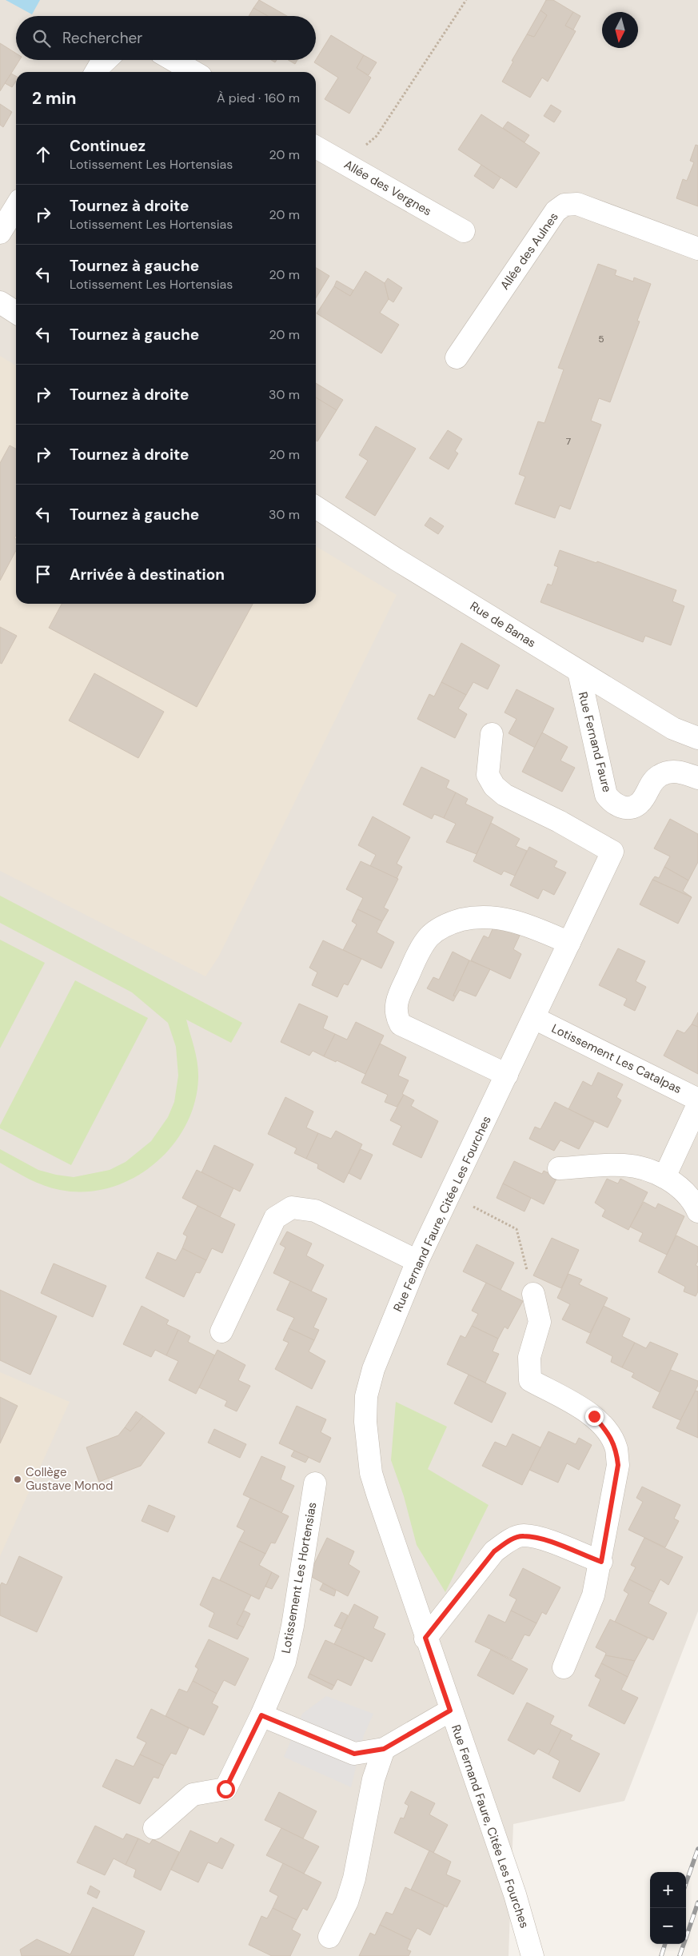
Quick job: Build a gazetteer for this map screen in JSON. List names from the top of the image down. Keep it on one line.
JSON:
{"streets":{"street":["Allée des Vergnes","Allée des Aulnes","Rue de Banas","Rue Fernand Faure","Lotissement Les Catalpas","Rue Fernand Faure, Citée Les Fourches","Lotissement Les Hortensias"]},"crossings":[["Rue de Banas","Rue Fernand Faure"],["Lotissement Les Catalpas","Rue Fernand Faure, Citée Les Fourches"]],"places":["Collège Gustave Monod"],"house_numbers":["5","7"],"north":"bottom","page":{"search":"Rechercher","heading":["2 min","À pied · 160 m"],"list":[["Continuez","Lotissement Les Hortensias","20 m"],["Tournez à droite","Lotissement Les Hortensias","20 m"],["Tournez à gauche","Lotissement Les Hortensias","20 m"],["Tournez à gauche","20 m"],["Tournez à droite","30 m"],["Tournez à droite","20 m"],["Tournez à gauche","30 m"],"Arrivée à destination"],"map_buttons":["+","−"]}}
